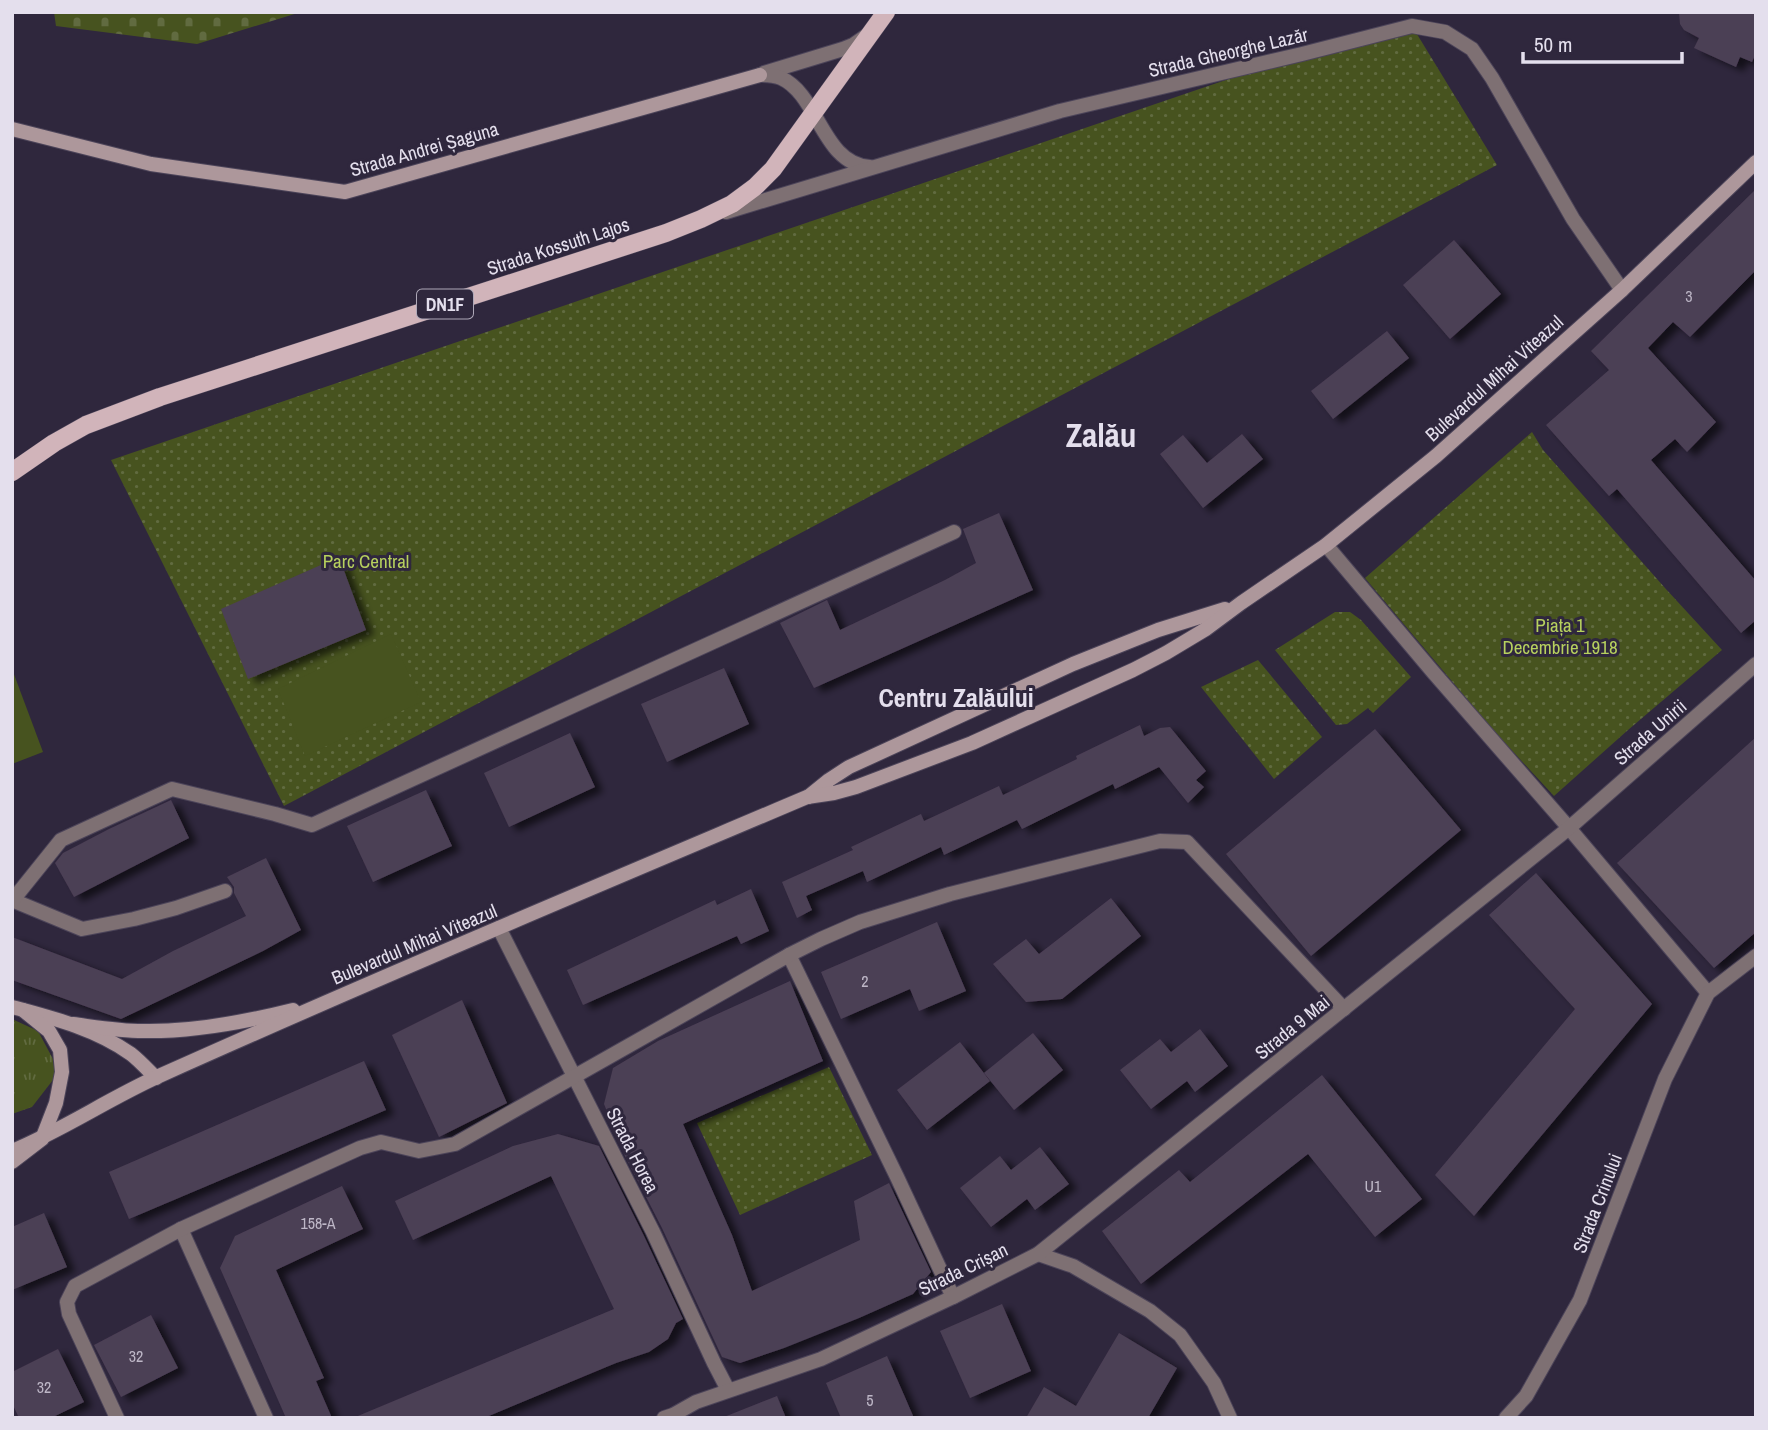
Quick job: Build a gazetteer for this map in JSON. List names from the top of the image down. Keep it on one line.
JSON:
{"streets":{"main road":["Strada Andrei Șaguna","Strada Kossuth Lajos","DN1F","Bulevardul Mihai Viteazul"],"street":["Strada Gheorghe Lazăr","Strada Unirii","Strada 9 Mai","Strada Horea","Strada Crinului","Strada Crișan"]},"crossings":[["Strada Gheorghe Lazăr","Strada Kossuth Lajos"],["Strada Gheorghe Lazăr","Bulevardul Mihai Viteazul"],["Strada Andrei Șaguna","DN1F"],["Strada Kossuth Lajos","DN1F"],["Bulevardul Mihai Viteazul","Strada Horea"],["Strada Unirii","Strada 9 Mai"],["Strada 9 Mai","Strada Crișan"],["Strada Horea","Strada Crișan"]],"districts":["Zalău","Centru Zalăului"],"parks":["Parc Central","Piața 1 Decembrie 1918"],"house_numbers":["3","2","U1","158-A","32","32","5"],"scale_bar":"50 m"}
